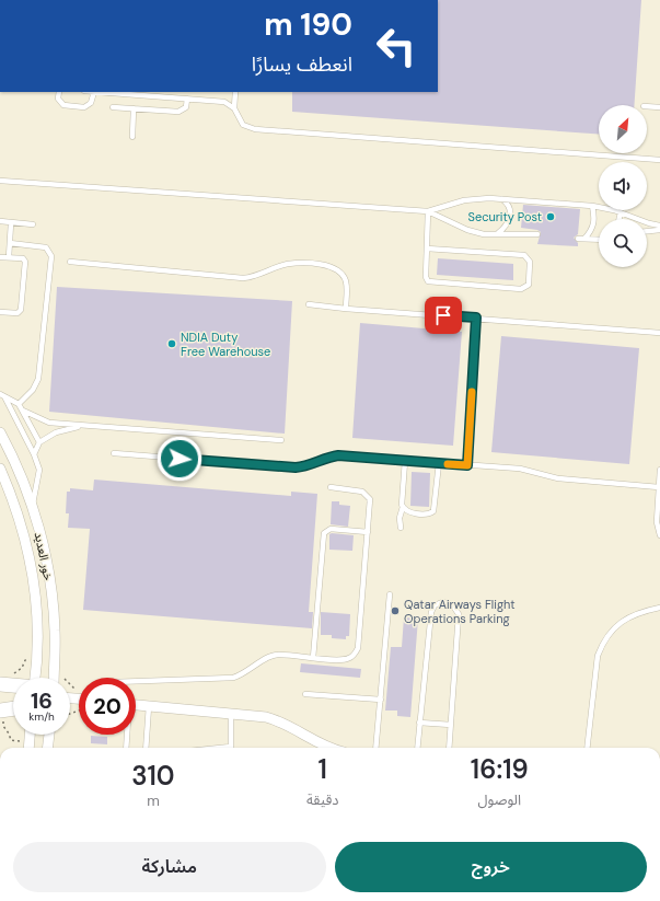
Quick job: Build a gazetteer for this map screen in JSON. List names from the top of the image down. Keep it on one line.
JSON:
{"streets":{"main road":["خور العديد"]},"places":["Security Post","NDIA Duty Free Warehouse","Qatar Airways Flight Operations Parking"],"north":"top right","page":{"turn":["190 m","انعطف يسارًا"],"speed":"16 km/h","limit":"20","eta":["16:19","الوصول","1","دقيقة","310","m"],"buttons":["خروج","مشاركة"]}}
